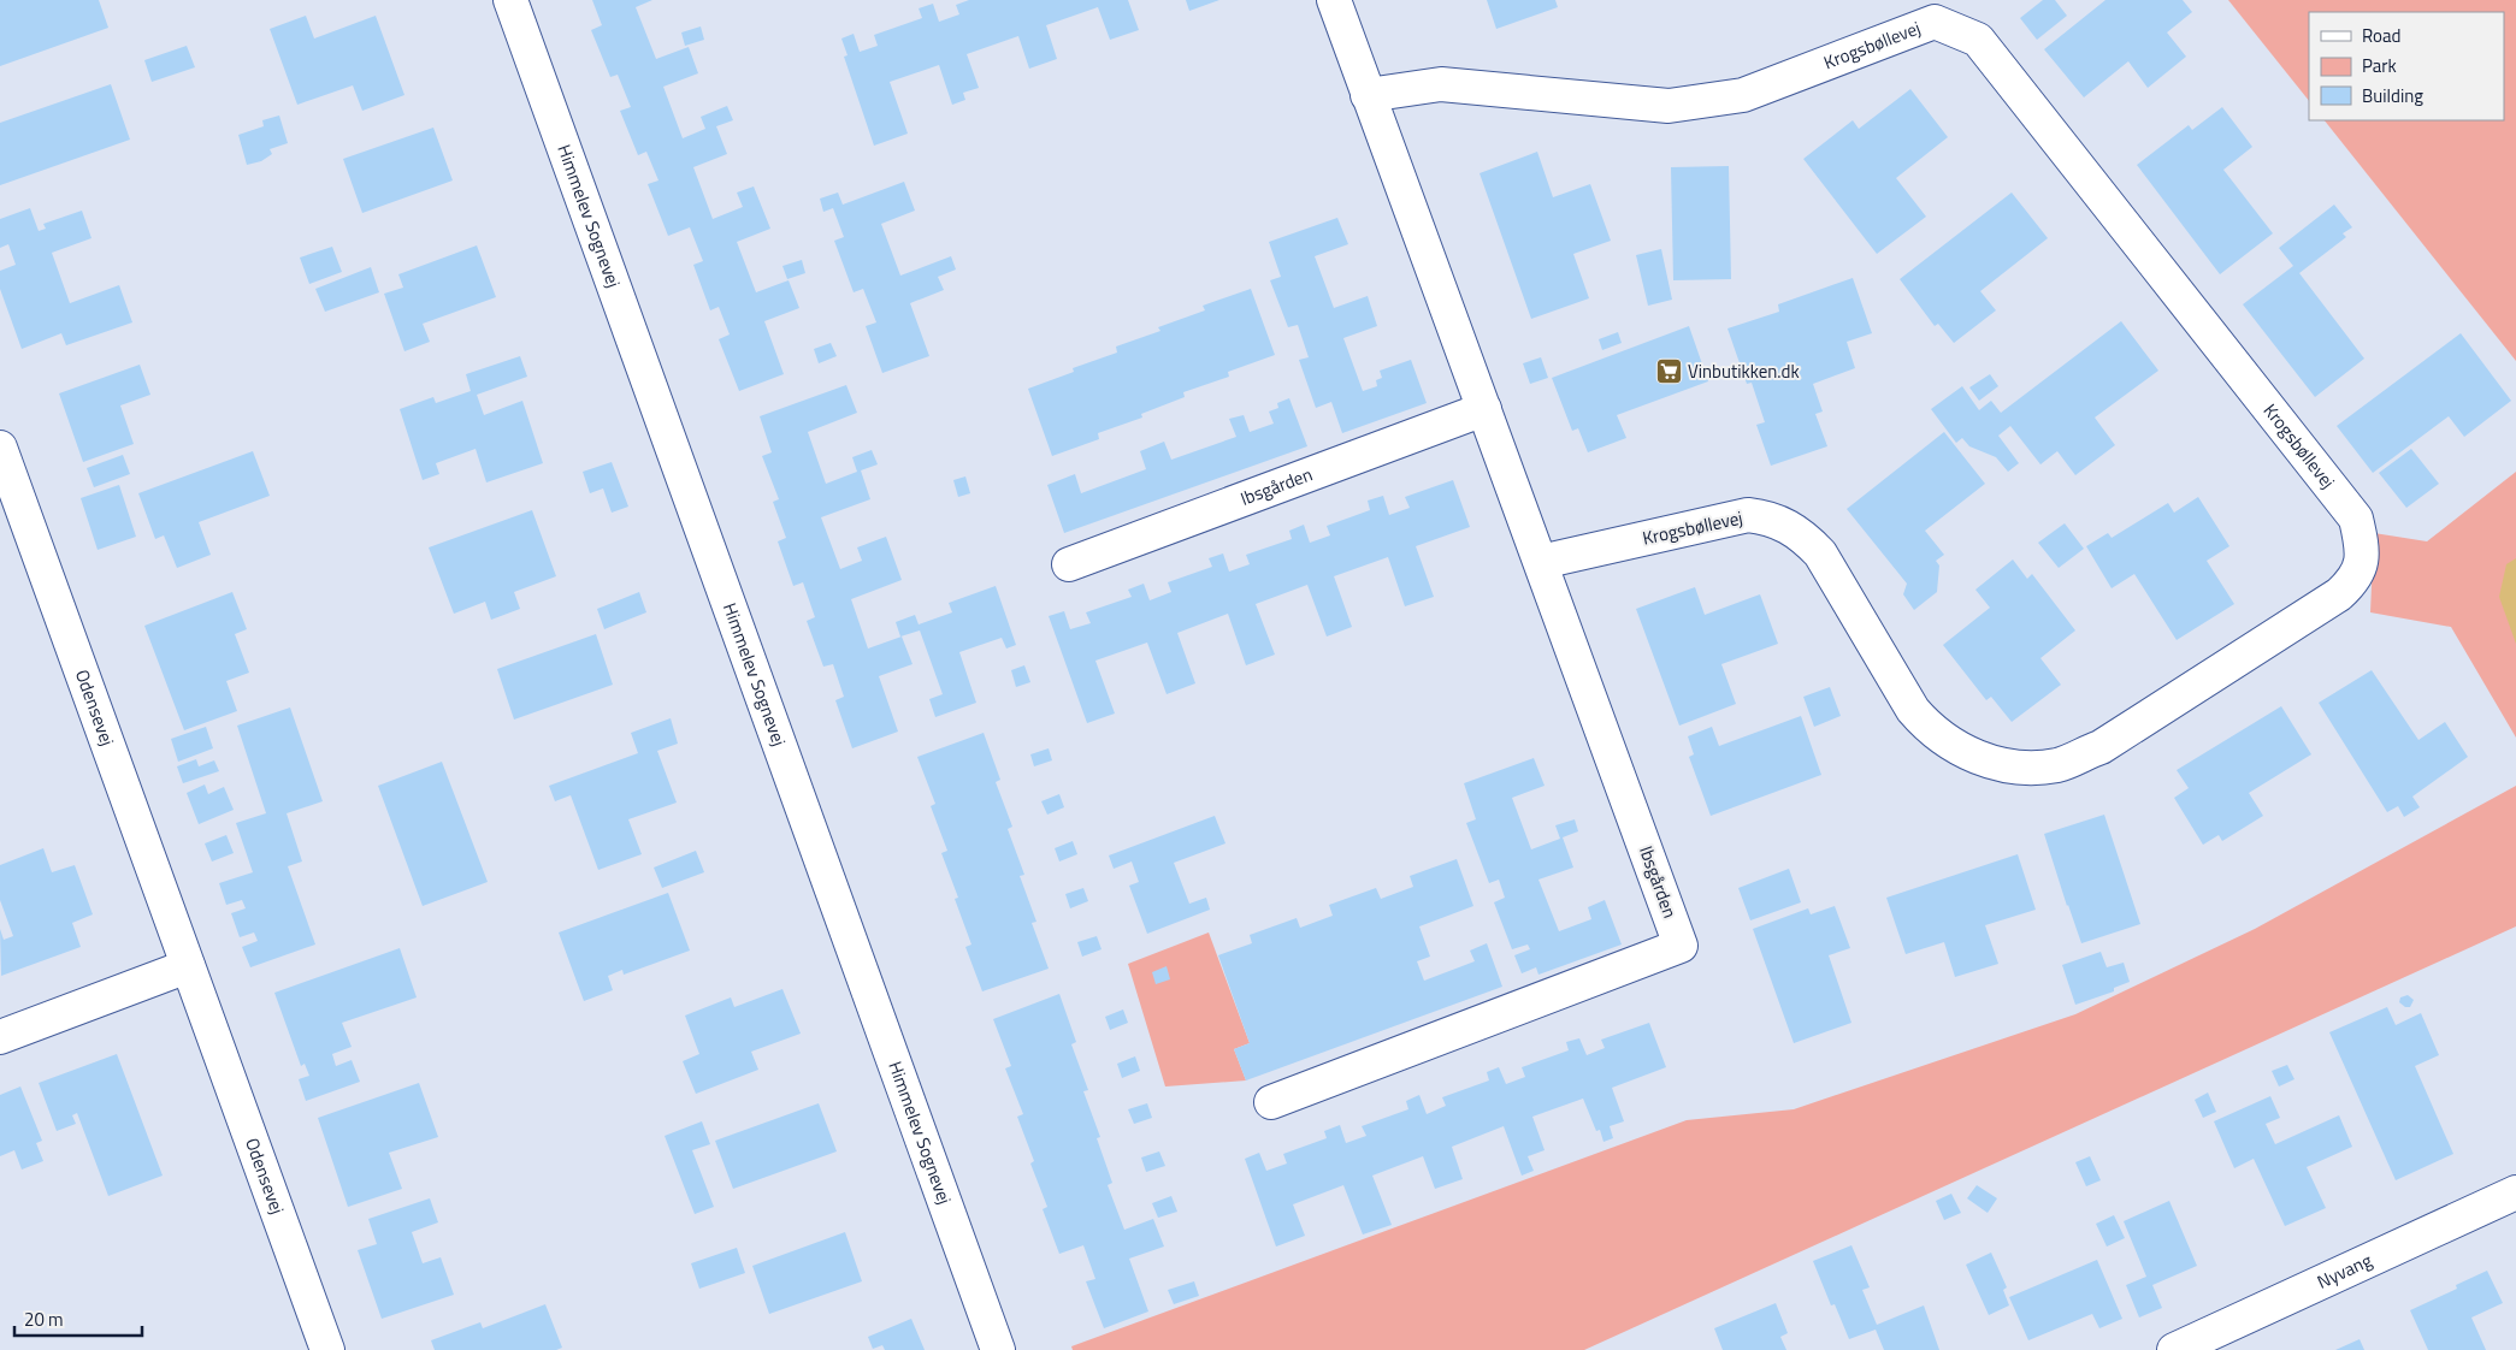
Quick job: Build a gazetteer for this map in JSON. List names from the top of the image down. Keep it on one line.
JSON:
{"streets":{"street":["Krogsbøllevej","Himmelev Sognevej","Ibsgården","Odensevej","Nyvang"]},"crossings":[["Krogsbøllevej","Ibsgården"]],"places":{"supermarket":["Vinbutikken.dk"]},"legend":["Road","Park","Building"],"scale_bar":"20 m"}
